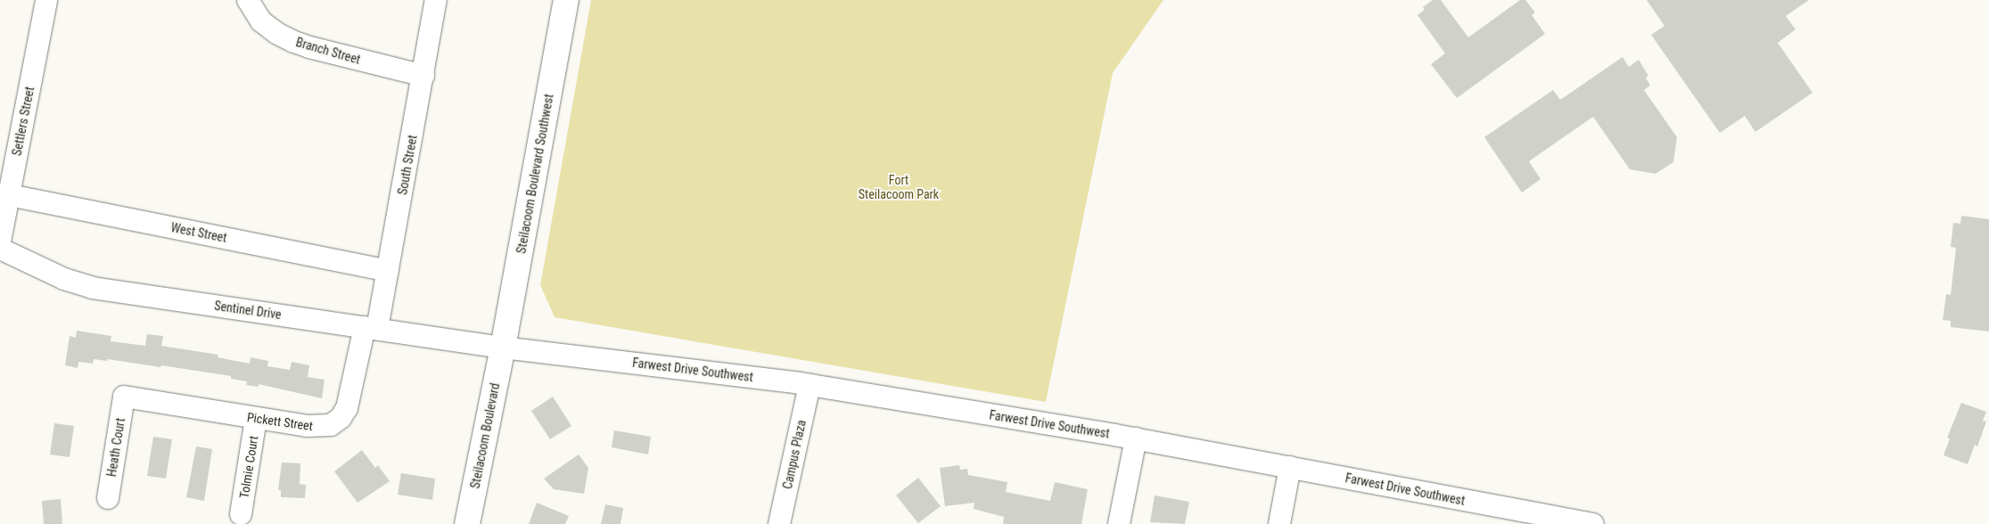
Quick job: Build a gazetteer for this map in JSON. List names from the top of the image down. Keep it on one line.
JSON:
{"streets":{"main road":["Steilacoom Boulevard Southwest","Steilacoom Boulevard"],"street":["Branch Street","Settlers Street","South Street","West Street","Sentinel Drive","Farwest Drive Southwest","Pickett Street","Heath Court","Campus Plaza","Tolmie Court"]},"crossings":[["Branch Street","South Street"],["Settlers Street","West Street"],["South Street","West Street"],["South Street","Sentinel Drive"],["South Street","Pickett Street"],["Steilacoom Boulevard Southwest","Sentinel Drive"],["Steilacoom Boulevard Southwest","Farwest Drive Southwest"],["Steilacoom Boulevard Southwest","Steilacoom Boulevard"],["Sentinel Drive","Farwest Drive Southwest"],["Sentinel Drive","Pickett Street"],["Sentinel Drive","Steilacoom Boulevard"],["Farwest Drive Southwest","Steilacoom Boulevard"],["Farwest Drive Southwest","Campus Plaza"],["Pickett Street","Heath Court"],["Pickett Street","Tolmie Court"]],"parks":["Fort Steilacoom Park"]}
